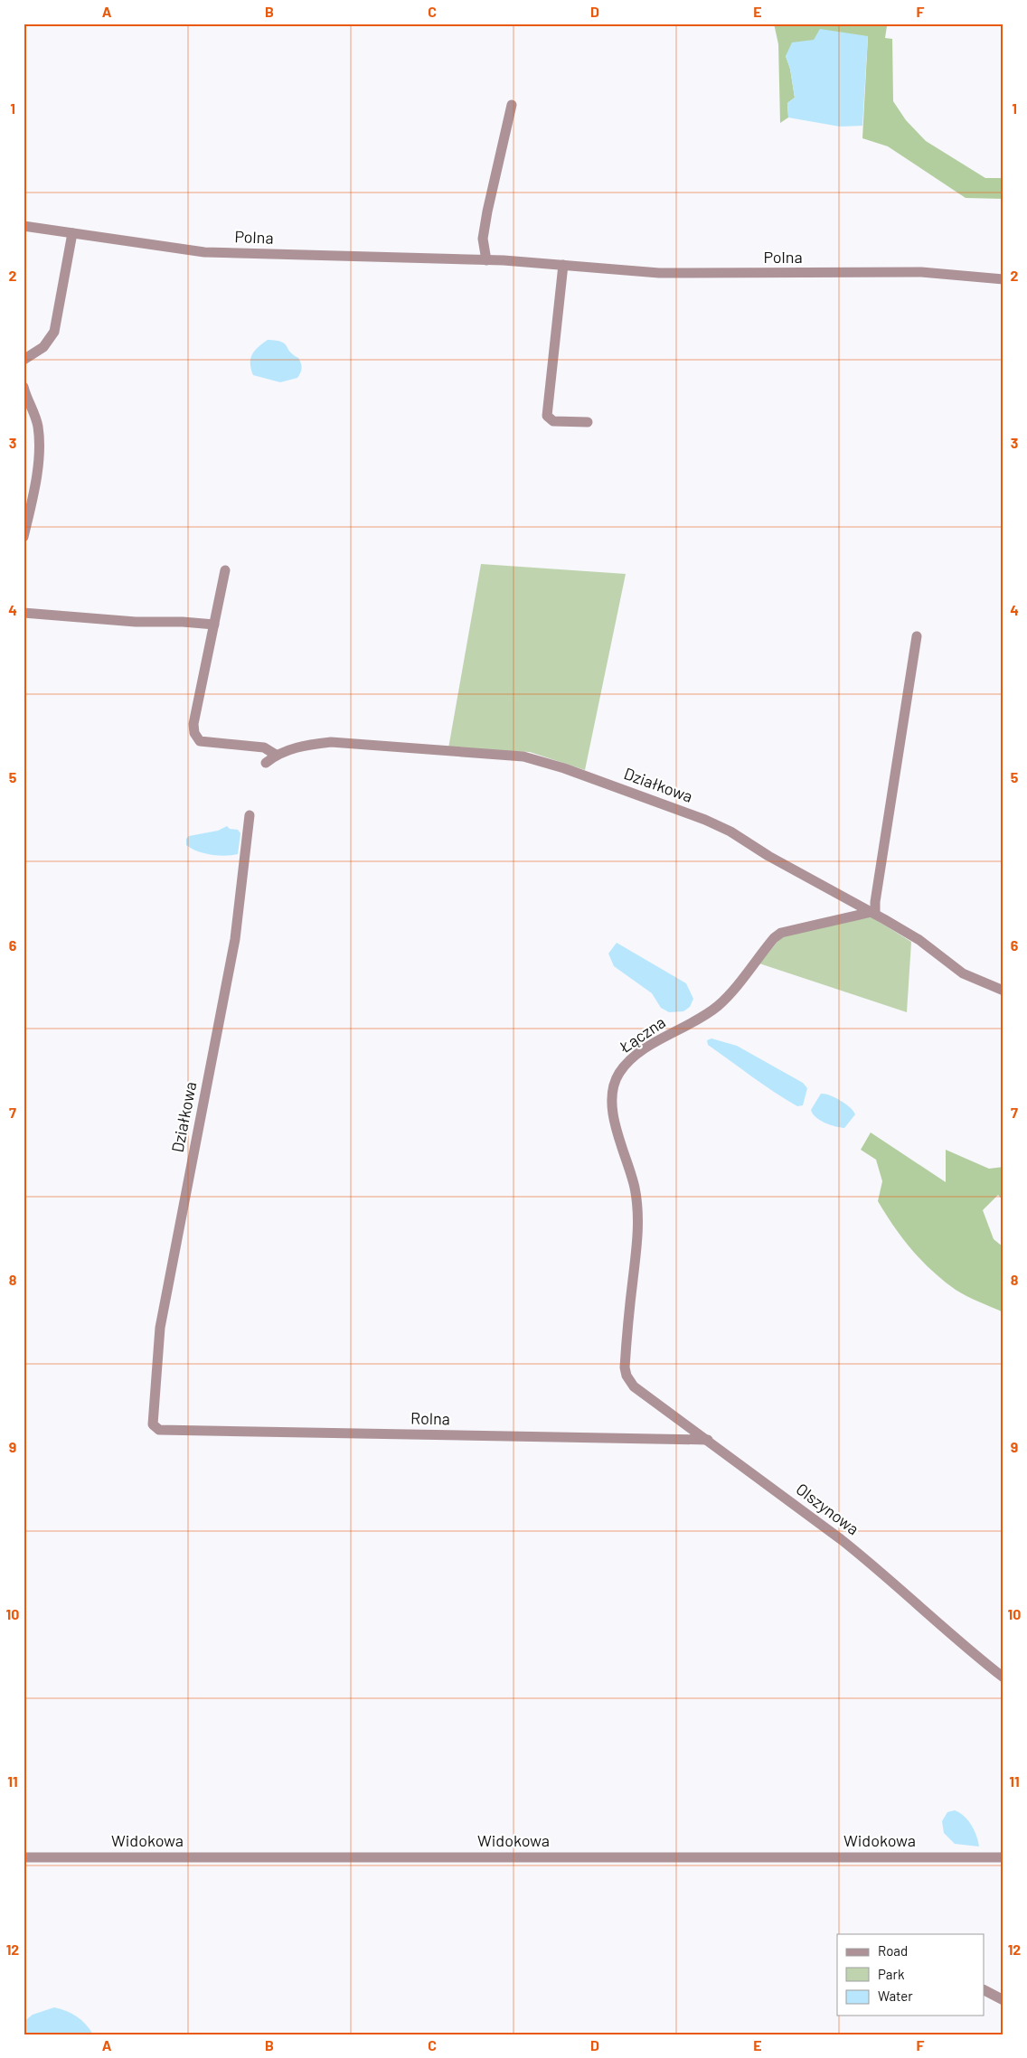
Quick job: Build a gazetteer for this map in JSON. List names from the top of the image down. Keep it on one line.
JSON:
{"streets":{"street":["Polna","Działkowa","Łączna","Rolna","Olszynowa","Widokowa"]},"crossings":[["Działkowa","Łączna"],["Działkowa","Rolna"],["Łączna","Olszynowa"],["Rolna","Olszynowa"]],"legend":["Road","Park","Water"],"grid":{"columns":["A","B","C","D","E","F"],"rows":["1","2","3","4","5","6","7","8","9","10","11","12"]}}
